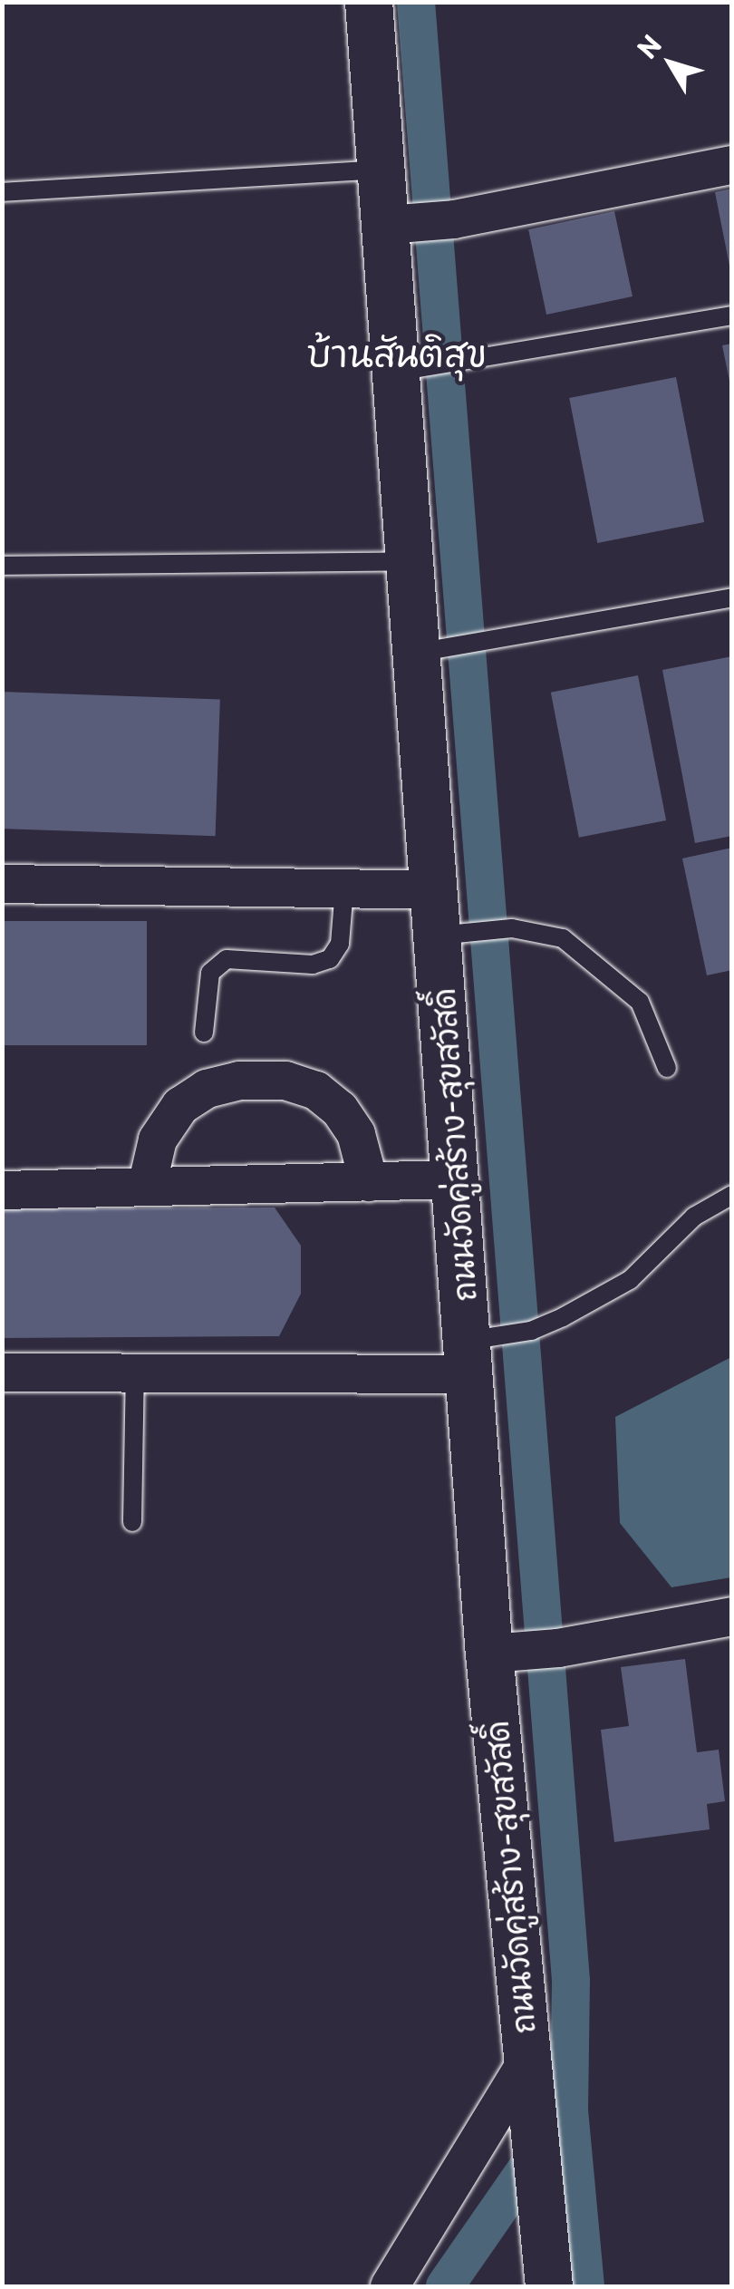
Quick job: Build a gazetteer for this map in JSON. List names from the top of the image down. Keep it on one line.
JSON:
{"streets":{"street":["ถนนวัดคู่สร้าง-สุขสวัสดิ์"]},"districts":["บ้านสันติสุข"],"north":"top left"}
